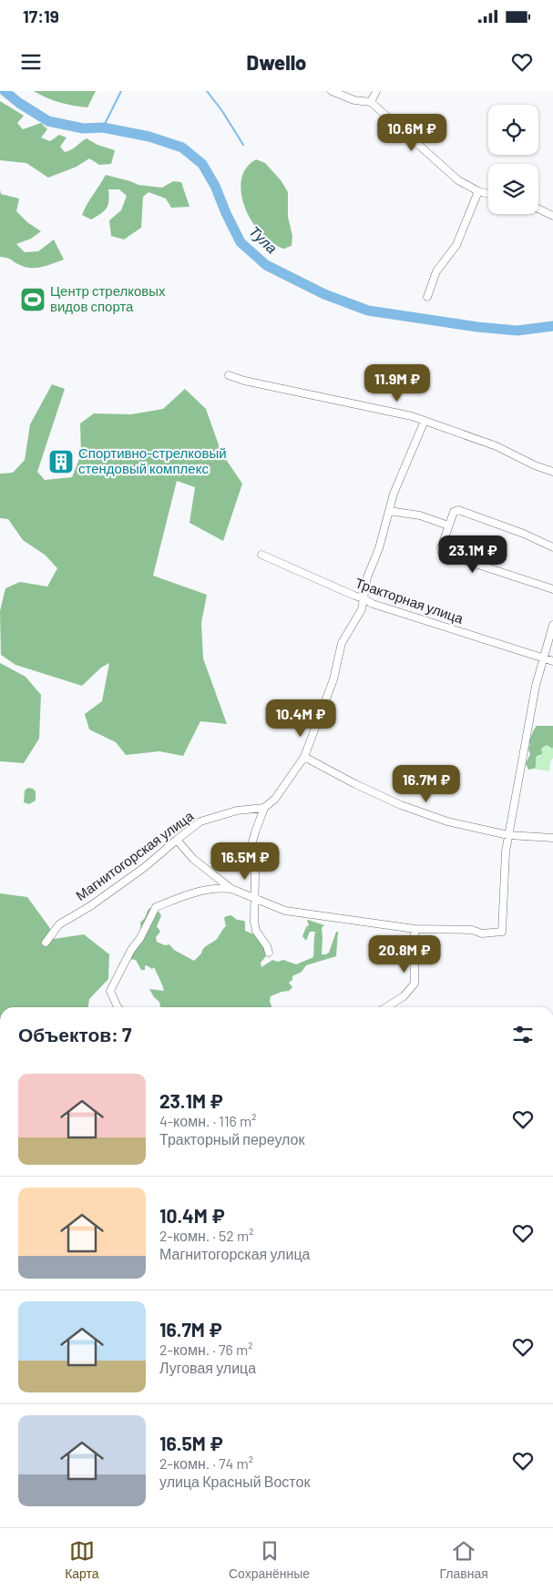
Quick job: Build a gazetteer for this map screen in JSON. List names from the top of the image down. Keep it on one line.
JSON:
{"streets":{"street":["Тракторная улица","Магнитогорская улица"]},"water":["Тула"],"places":{"sports":["Центр стрелковых видов спорта"],"building":["Спортивно-стрелковый стендовый комплекс"]},"page":{"status":"17:19","header":"Dwello","price":["10.6M ₽","11.9M ₽","23.1M ₽","10.4M ₽","16.7M ₽","16.5M ₽","20.8M ₽"],"heading":"Объектов: 7","list":[{"name":"23.1M ₽","note":"4-комн. · 116 m² · Тракторный переулок"},{"name":"10.4M ₽","note":"2-комн. · 52 m² · Магнитогорская улица"},{"name":"16.7M ₽","note":"2-комн. · 76 m² · Луговая улица"},{"name":"16.5M ₽","note":"2-комн. · 74 m² · улица Красный Восток"}],"tabs":["Карта","Сохранённые","Главная"]}}
